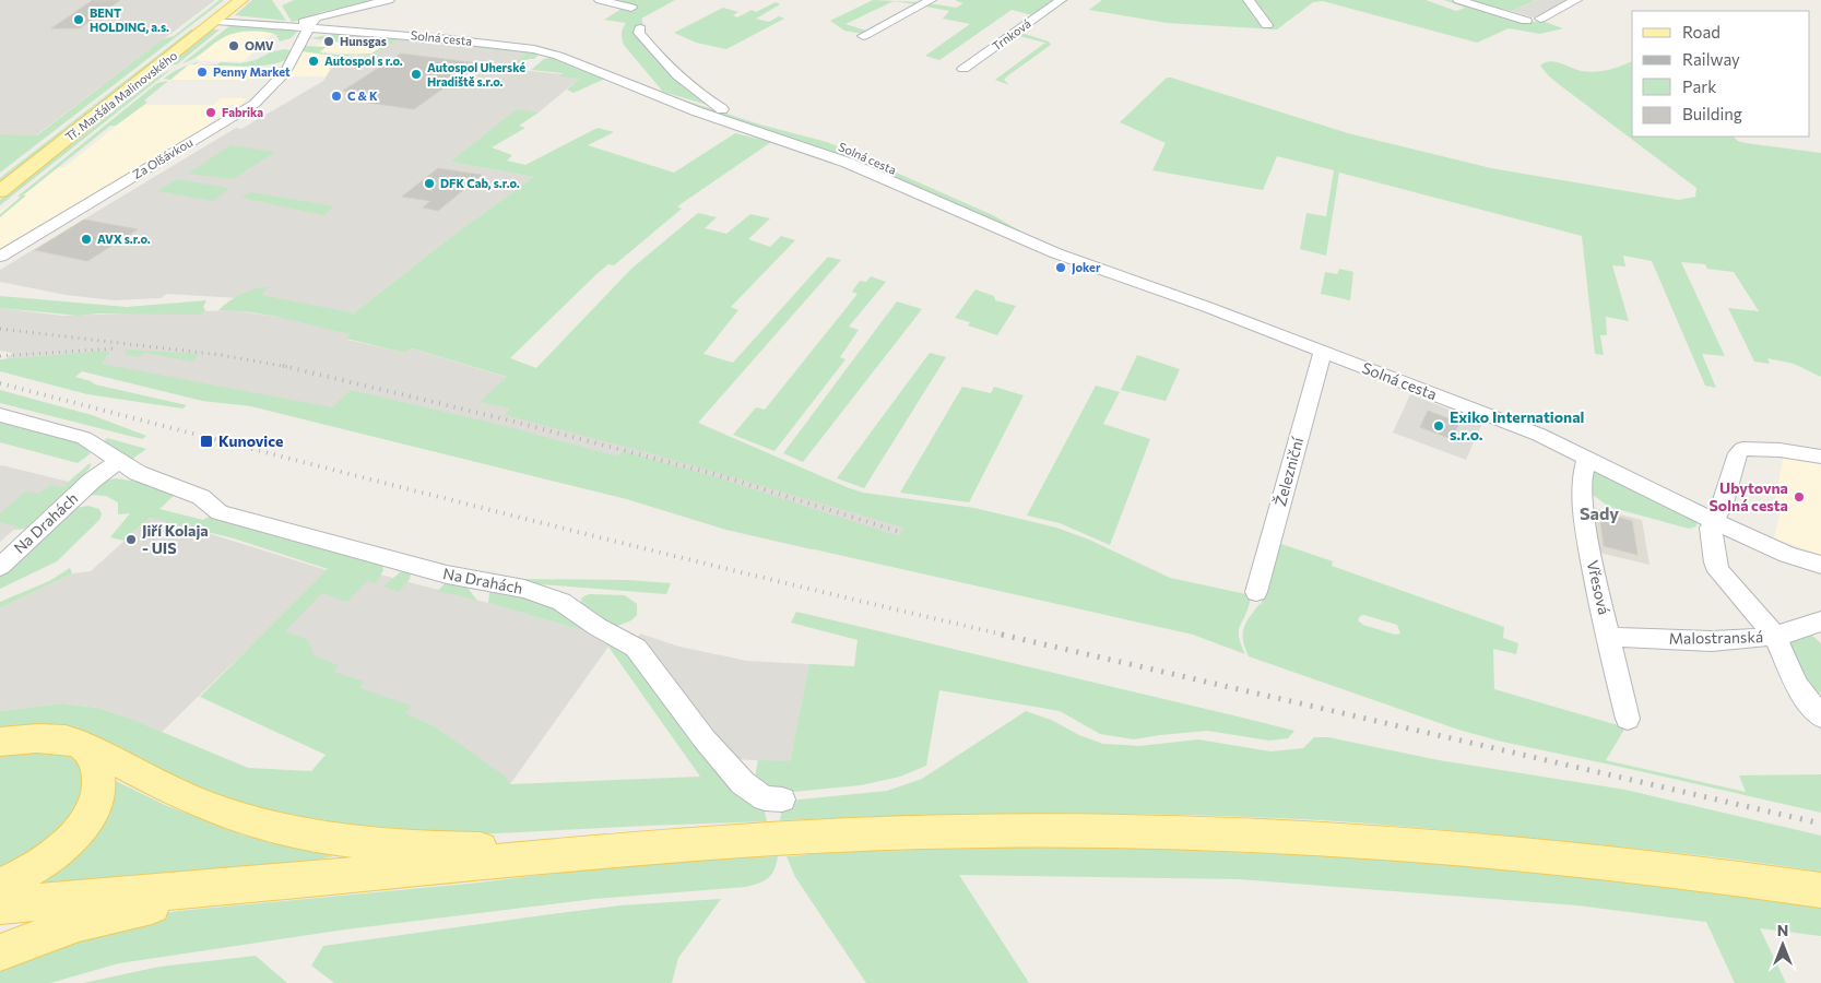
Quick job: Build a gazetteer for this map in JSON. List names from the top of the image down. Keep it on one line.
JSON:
{"streets":{"main road":["Tř. Maršála Malinovského"],"street":["Trnková","Solná cesta","Za Olšávkou","Železniční","Na Drahách","Vřesová","Malostranská"]},"crossings":[["Solná cesta","Železniční"],["Solná cesta","Vřesová"],["Vřesová","Malostranská"]],"districts":["Sady"],"places":{"other":["BENT HOLDING, a.s.","Hunsgas","OMV","Autospol s r.o.","Penny Market","Autospol Uherské Hradiště s.r.o.","C & K","Fabrika","DFK Cab, s.r.o.","AVX s.r.o.","Joker","Exiko International s.r.o.","Ubytovna Solná cesta","Jiří Kolaja - UIS"],"transit":["Kunovice"]},"legend":["Road","Railway","Park","Building"],"north":"top"}
